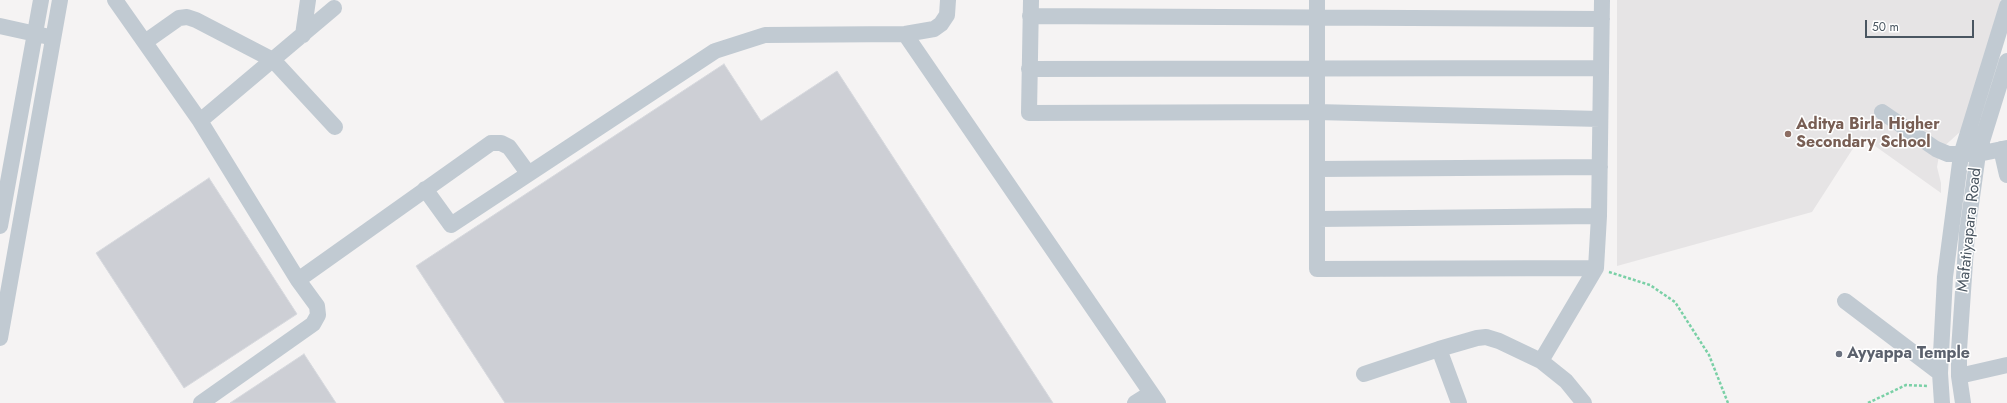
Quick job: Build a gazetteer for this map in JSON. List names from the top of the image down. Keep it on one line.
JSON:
{"streets":{"street":["Mafatiyapara Road"]},"places":["Aditya Birla Higher Secondary School","Ayyappa Temple"],"scale_bar":"50 m"}
